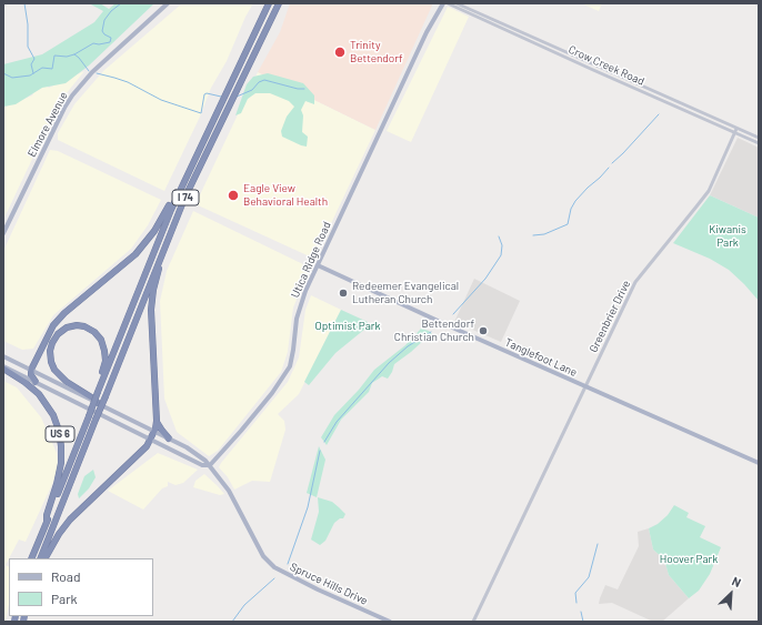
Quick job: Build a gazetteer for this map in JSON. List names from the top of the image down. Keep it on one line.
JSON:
{"streets":{"highway":["I 74","US 6"],"main road":["Elmore Avenue","Utica Ridge Road","Tanglefoot Lane","Spruce Hills Drive"],"street":["Crow Creek Road","Greenbrier Drive"]},"crossings":[["Crow Creek Road","Greenbrier Drive"],["I 74","US 6"],["I 74","Spruce Hills Drive"],["Utica Ridge Road","Tanglefoot Lane"],["Utica Ridge Road","Spruce Hills Drive"],["Greenbrier Drive","Tanglefoot Lane"]],"parks":["Kiwanis Park","Optimist Park","Hoover Park"],"places":["Trinity Bettendorf","Eagle View Behavioral Health","Redeemer Evangelical Lutheran Church","Bettendorf Christian Church"],"legend":["Road","Park"],"north":"top right"}
